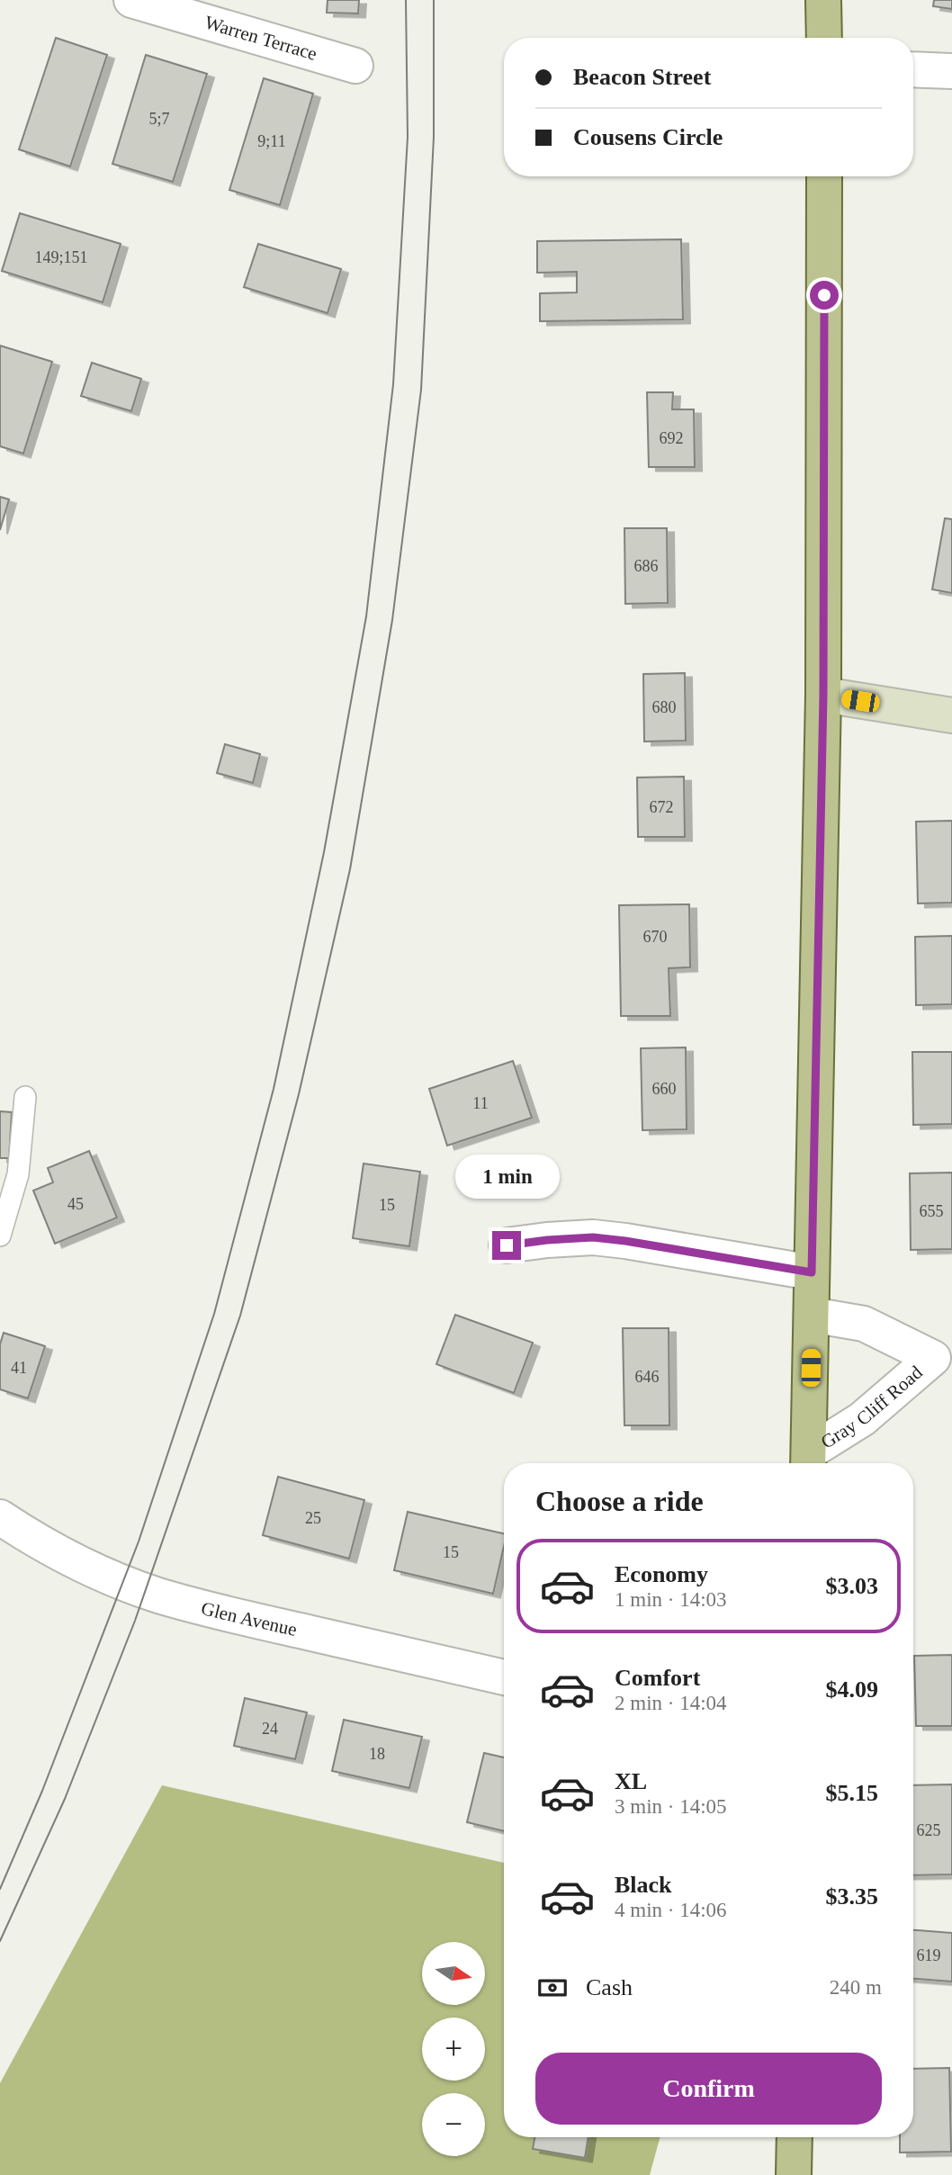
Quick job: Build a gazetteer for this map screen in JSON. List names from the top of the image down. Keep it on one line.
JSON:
{"streets":{"street":["Warren Terrace","Gray Cliff Road","Glen Avenue"]},"house_numbers":["5;7","9;11","149;151","692","686","680","672","670","660","11","45","15","655","41","646","25","15","24","18","625","619"],"north":"right","page":{"banner":["Beacon Street","Cousens Circle"],"bubble":"1 min","heading":"Choose a ride","list":[{"name":"Economy","note":"1 min · 14:03","value":"$3.03"},{"name":"Comfort","note":"2 min · 14:04","value":"$4.09"},{"name":"XL","note":"3 min · 14:05","value":"$5.15"},{"name":"Black","note":"4 min · 14:06","value":"$3.35"}],"map_buttons":["+","−"],"pay":["Cash","240 m"],"buttons":"Confirm"}}
